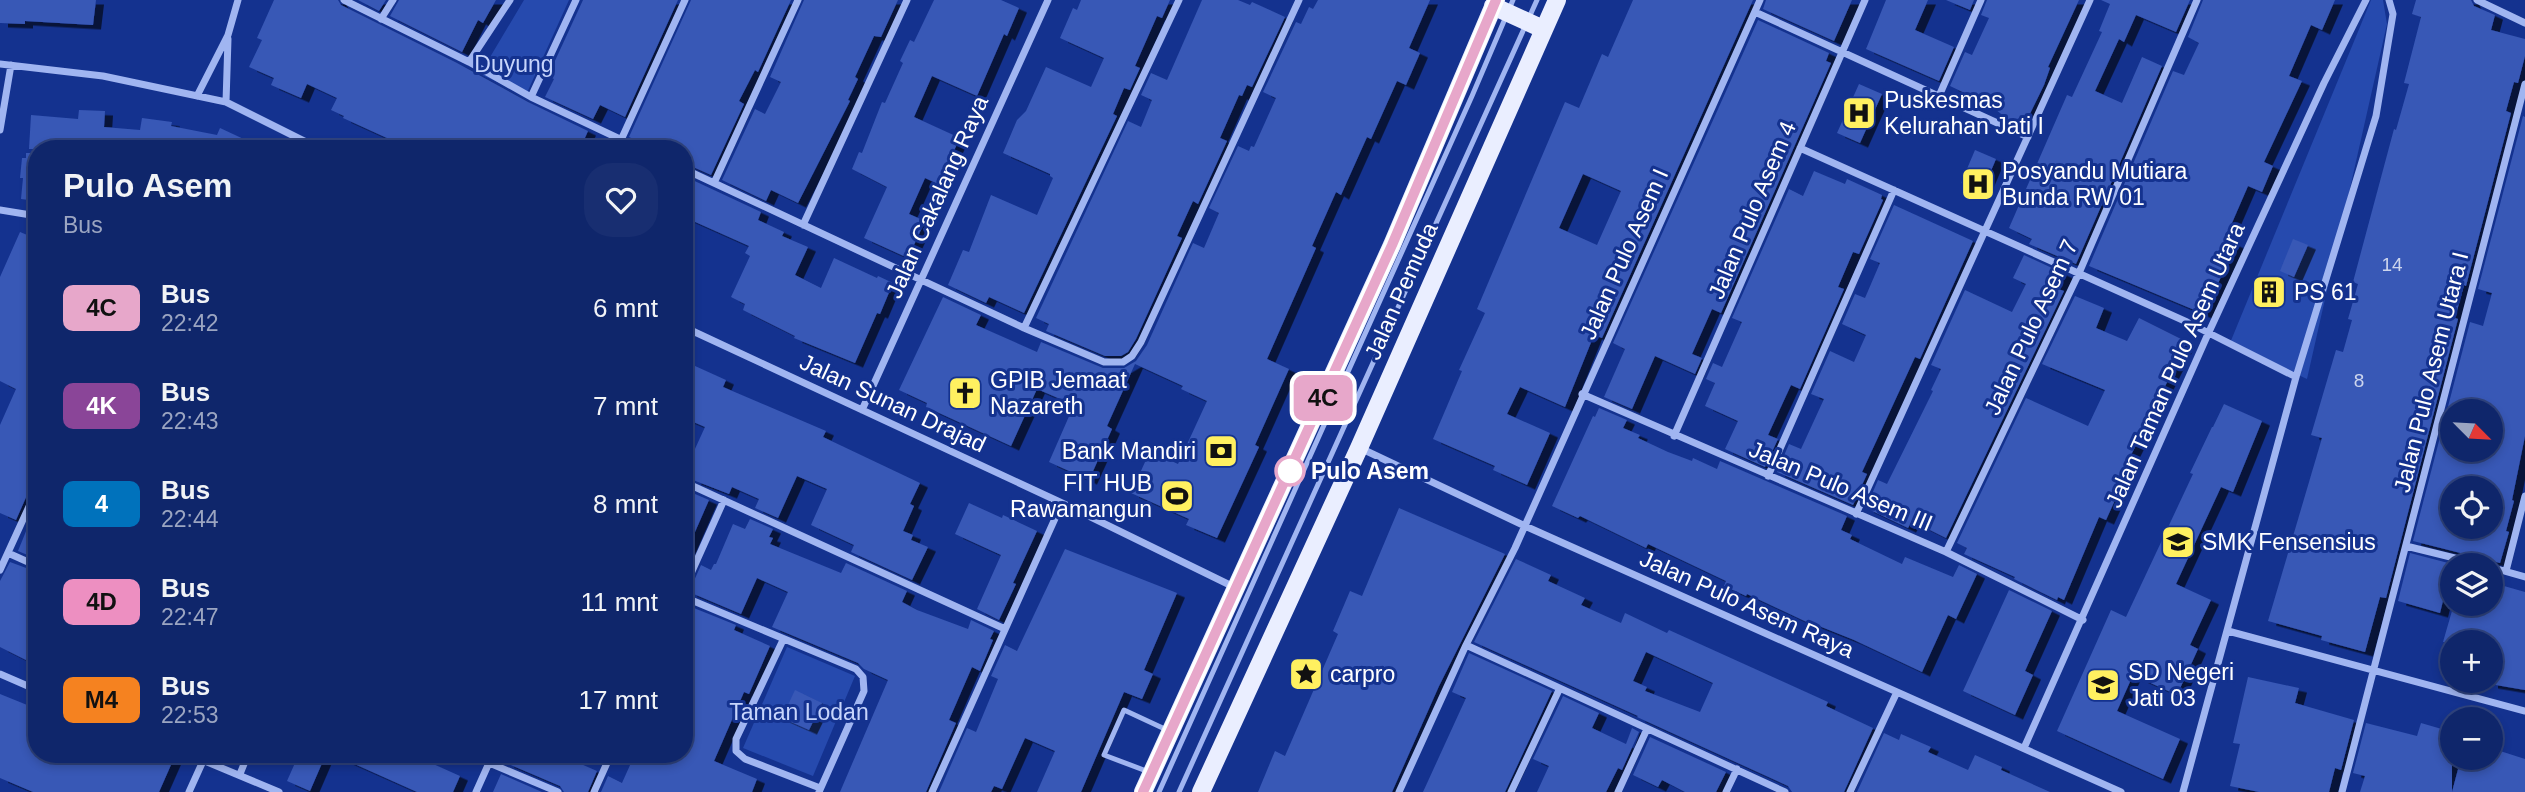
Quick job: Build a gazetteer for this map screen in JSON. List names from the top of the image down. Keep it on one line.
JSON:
{"streets":{"main road":["Jalan Pemuda"],"street":["Jalan Cakalang Raya","Jalan Pulo Asem 4","Jalan Pulo Asem I","Jalan Pulo Asem 7","Jalan Taman Pulo Asem Utara","Jalan Pulo Asem Utara I","Jalan Sunan Drajad","Jalan Pulo Asem III","Jalan Pulo Asem Raya"]},"crossings":[["Jalan Cakalang Raya","Jalan Sunan Drajad"],["Jalan Pulo Asem 4","Jalan Pulo Asem III"],["Jalan Pulo Asem I","Jalan Pulo Asem III"],["Jalan Pulo Asem I","Jalan Pulo Asem Raya"],["Jalan Pemuda","Jalan Sunan Drajad"],["Jalan Pemuda","Jalan Pulo Asem Raya"],["Jalan Pulo Asem 7","Jalan Pulo Asem III"],["Jalan Taman Pulo Asem Utara","Jalan Pulo Asem III"],["Jalan Taman Pulo Asem Utara","Jalan Pulo Asem Raya"]],"parks":["Duyung","Taman Lodan"],"places":{"hospital":["Puskesmas Kelurahan Jati I","Posyandu Mutiara Bunda RW 01"],"building":["PS 61"],"church":["GPIB Jemaat Nazareth"],"bank":["Bank Mandiri"],"other":["Pulo Asem"],"sports":["FIT HUB Rawamangun"],"school or university":["SMK Fensensius","SD Negeri Jati 03"],"place":["carpro"]},"lines":["bus line 4C"],"house_numbers":["14","8"],"north":"bottom right","page":{"on_map":"4C","heading":["Pulo Asem","Bus"],"list":[{"mark":"4C","name":"Bus","note":"22:42","value":"6 mnt"},{"mark":"4K","name":"Bus","note":"22:43","value":"7 mnt"},{"mark":"4","name":"Bus","note":"22:44","value":"8 mnt"},{"mark":"4D","name":"Bus","note":"22:47","value":"11 mnt"},{"mark":"M4","name":"Bus","note":"22:53","value":"17 mnt"}],"map_buttons":["+","−"]}}
